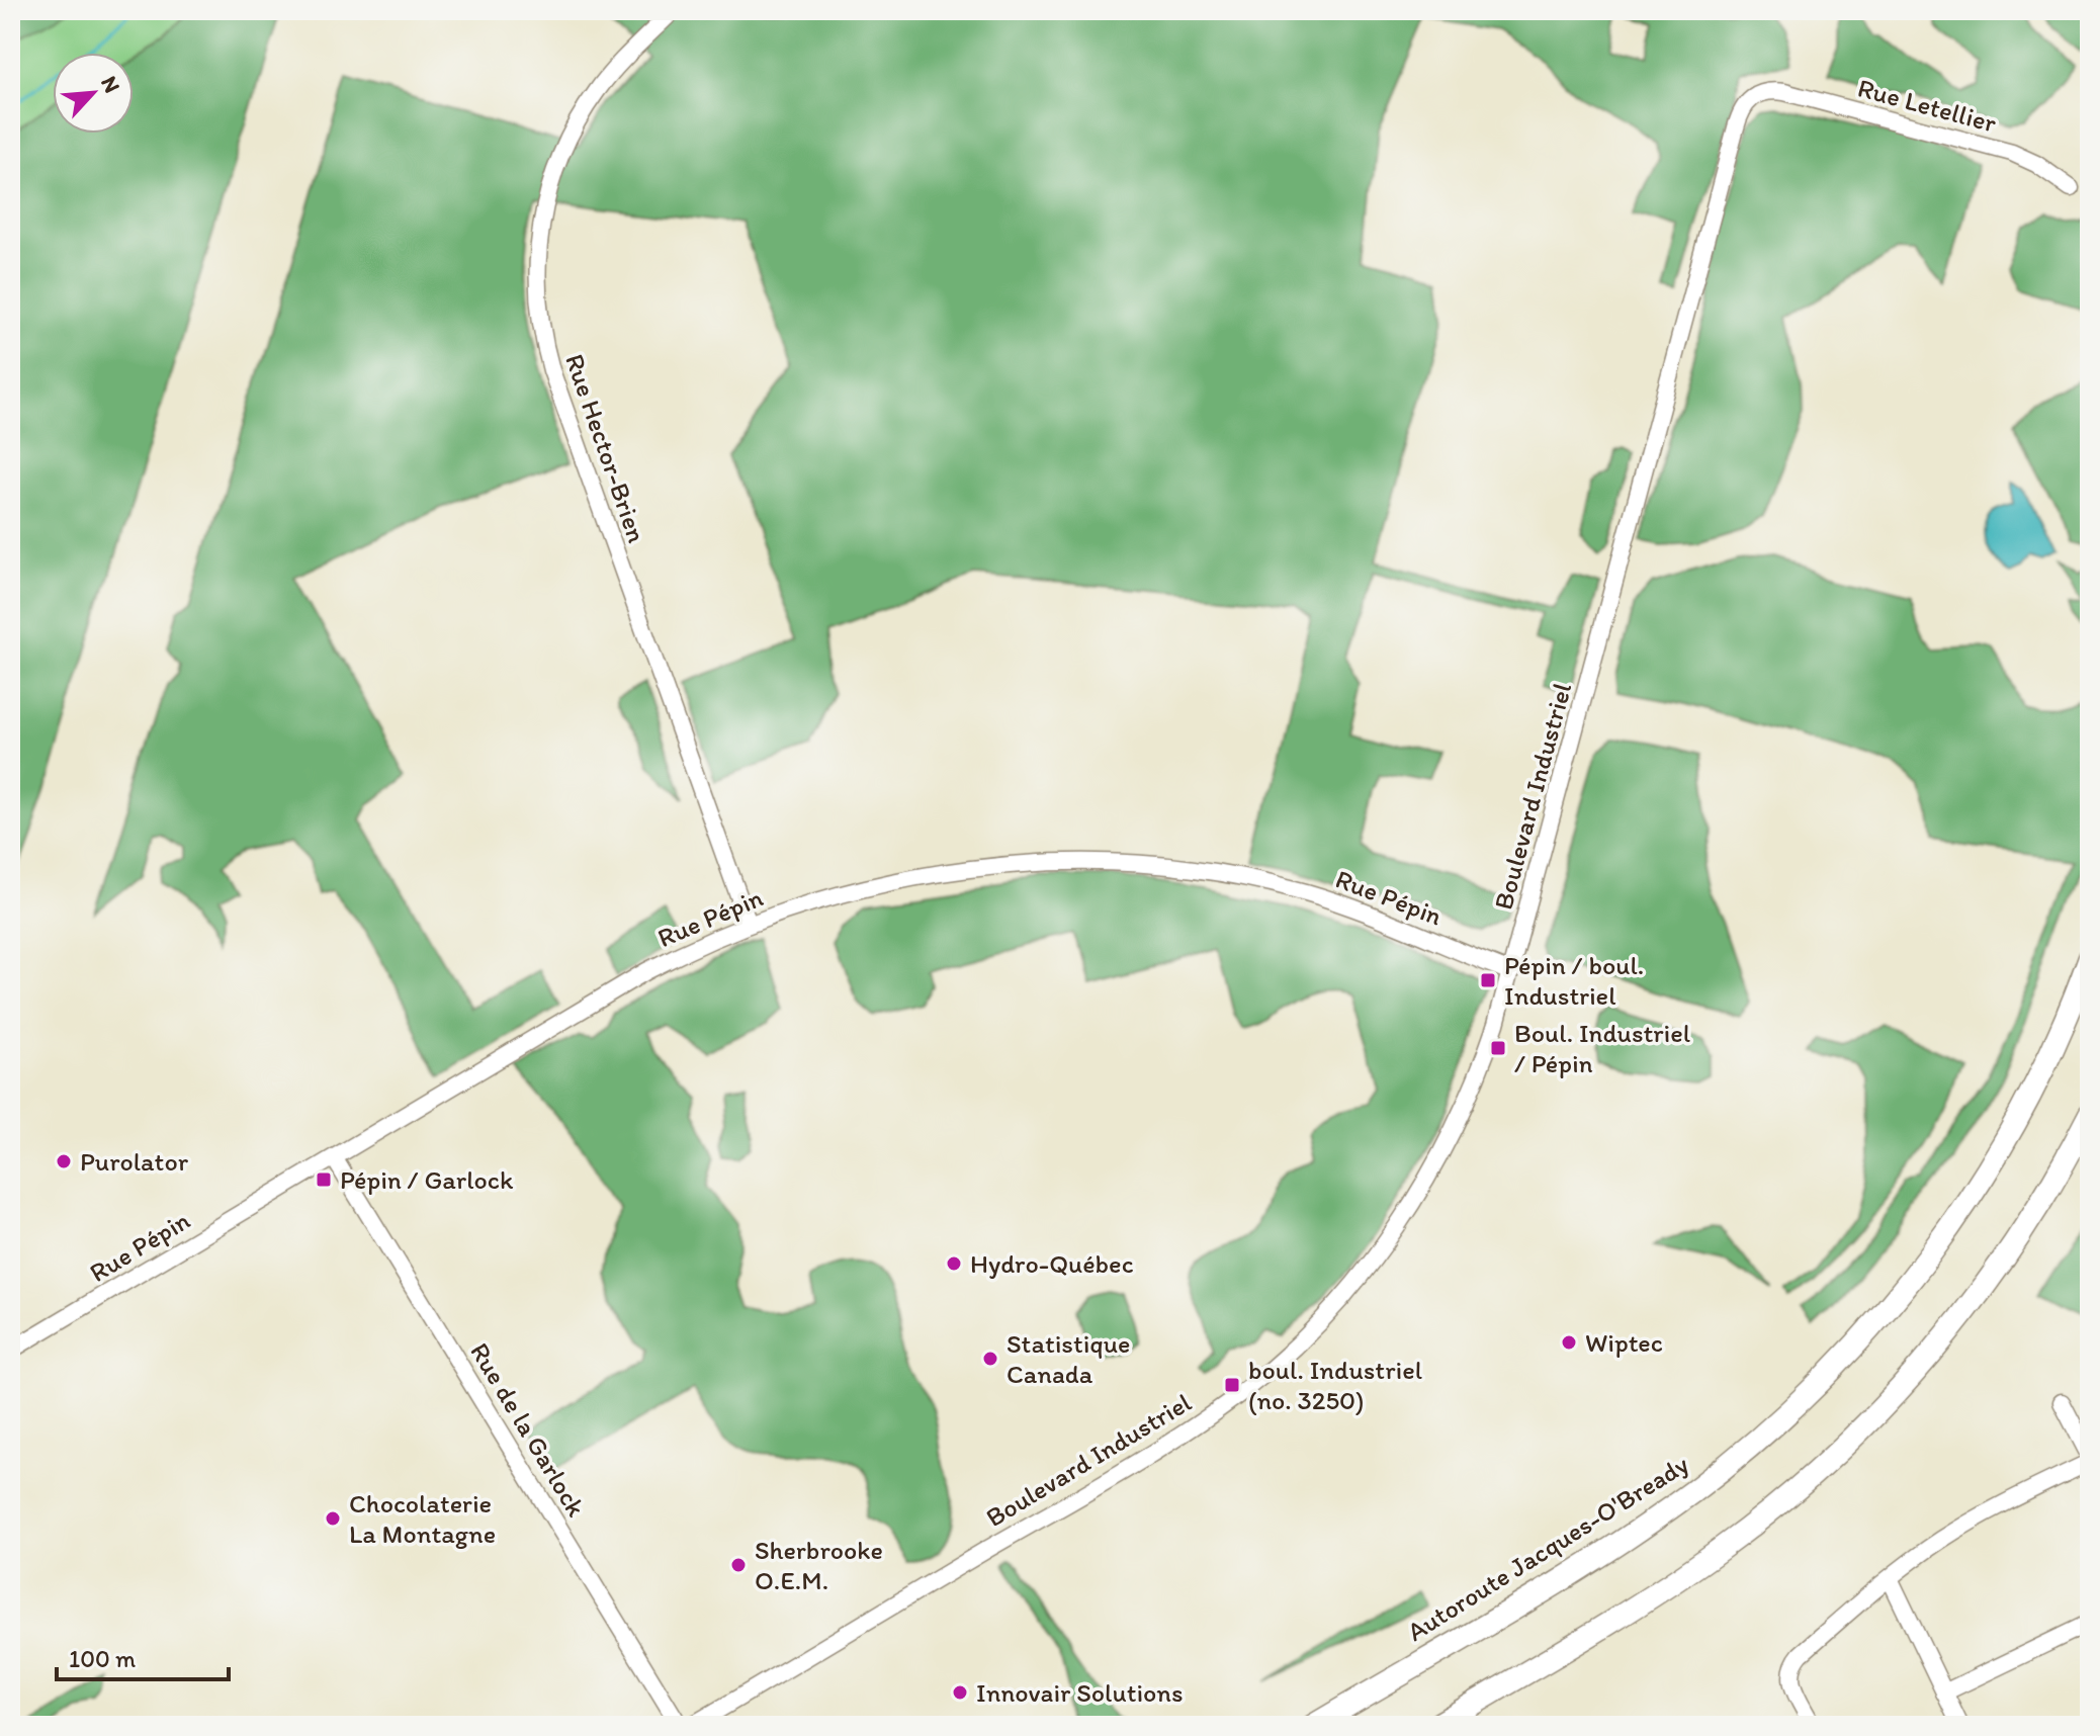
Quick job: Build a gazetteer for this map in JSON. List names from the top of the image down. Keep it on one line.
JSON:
{"streets":{"highway":["Autoroute Jacques-O'Bready"],"street":["Rue Letellier","Rue Hector-Brien","Boulevard Industriel","Rue Pépin","Rue de la Garlock"]},"crossings":[["Rue Letellier","Boulevard Industriel"],["Rue Hector-Brien","Rue Pépin"],["Boulevard Industriel","Rue Pépin"],["Rue Pépin","Rue de la Garlock"]],"places":{"transit":["Pépin / boul. Industriel","Boul. Industriel / Pépin","Pépin / Garlock","boul. Industriel (no. 3250)"],"other":["Purolator","Hydro-Québec","Wiptec","Statistique Canada","Chocolaterie La Montagne","Sherbrooke O.E.M.","Innovair Solutions"]},"scale_bar":"100 m","north":"top right"}
